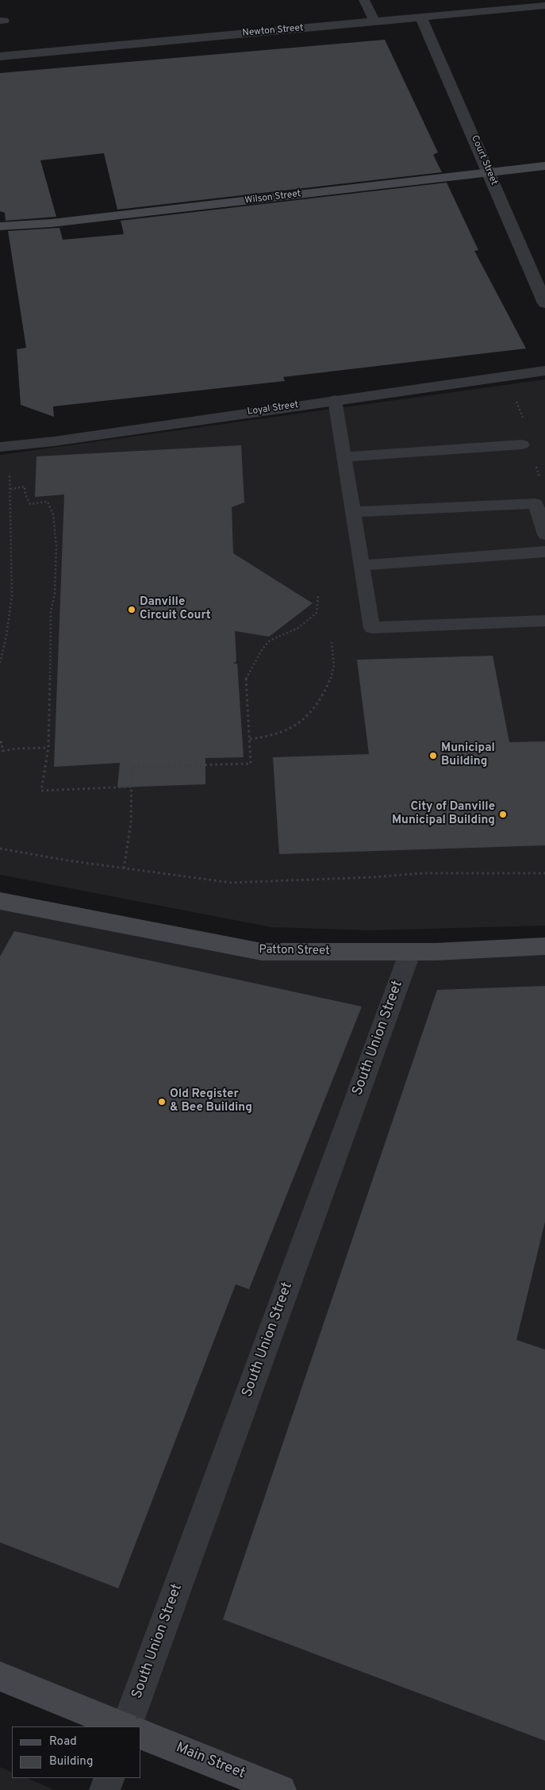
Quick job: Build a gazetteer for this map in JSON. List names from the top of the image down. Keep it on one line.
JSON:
{"streets":{"street":["Newton Street","Court Street","Wilson Street","Loyal Street","Patton Street","South Union Street","Main Street"]},"crossings":[["Newton Street","Court Street"],["Court Street","Wilson Street"],["Patton Street","South Union Street"]],"places":["Danville Circuit Court","Municipal Building","City of Danville Municipal Building","Old Register & Bee Building"],"legend":["Road","Building"]}
